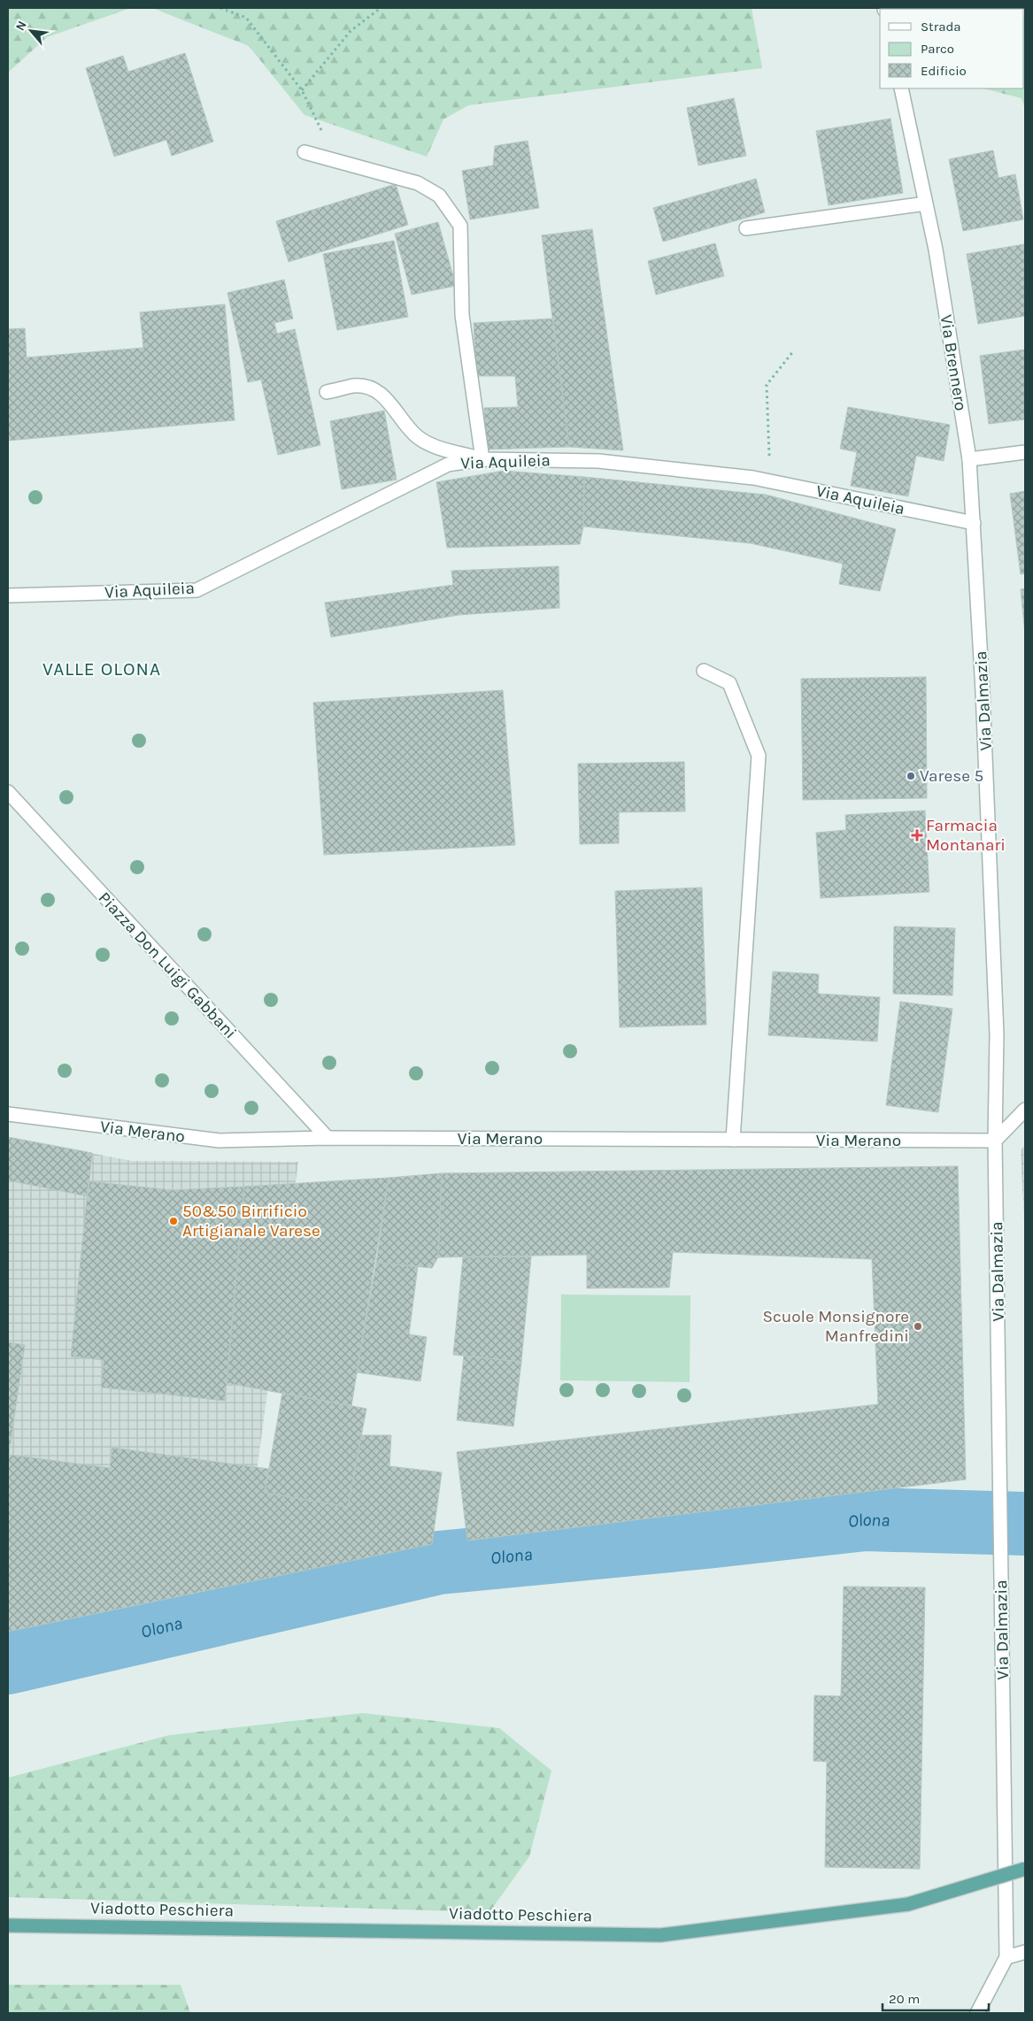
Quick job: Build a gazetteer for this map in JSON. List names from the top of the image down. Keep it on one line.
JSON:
{"streets":{"main road":["Viadotto Peschiera"],"street":["Via Brennero","Via Aquileia","Via Dalmazia","Piazza Don Luigi Gabbani","Via Merano"]},"crossings":[["Via Brennero","Via Aquileia"],["Via Brennero","Via Dalmazia"],["Via Aquileia","Via Dalmazia"],["Via Dalmazia","Via Merano"],["Piazza Don Luigi Gabbani","Via Merano"]],"districts":["VALLE OLONA"],"water":["Olona"],"places":{"other":["Varese 5","50&50 Birrificio Artigianale Varese","Scuole Monsignore Manfredini"],"health":["Farmacia Montanari"]},"legend":["Strada","Parco","Edificio"],"scale_bar":"20 m","north":"top left"}
